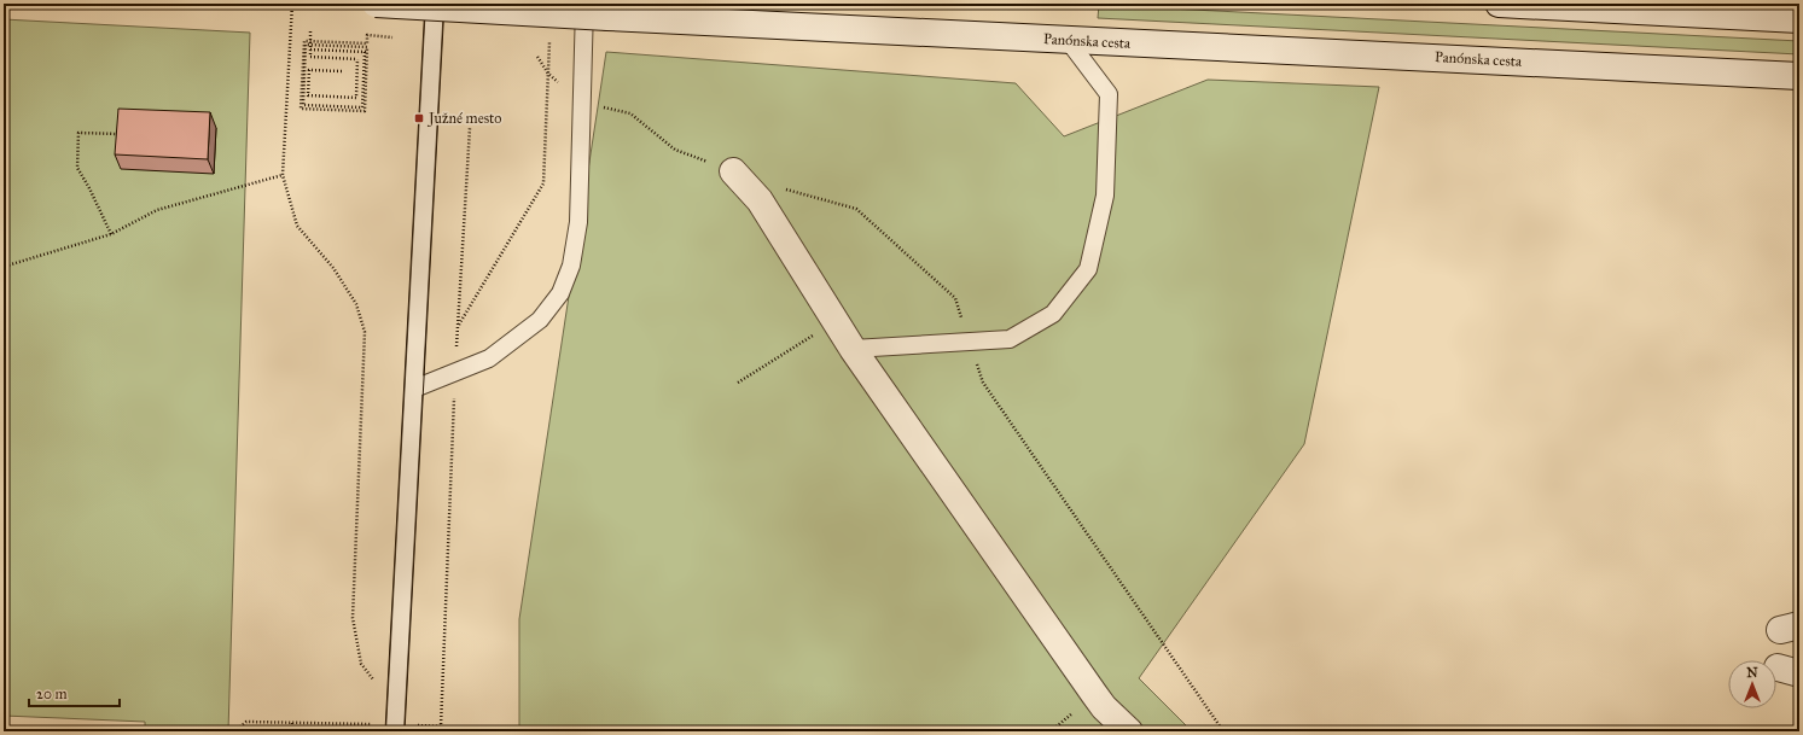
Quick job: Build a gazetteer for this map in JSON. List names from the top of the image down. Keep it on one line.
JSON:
{"streets":{"main road":["Panónska cesta"]},"places":{"transit":["Južné mesto"]},"scale_bar":"20 m","north":"top"}
